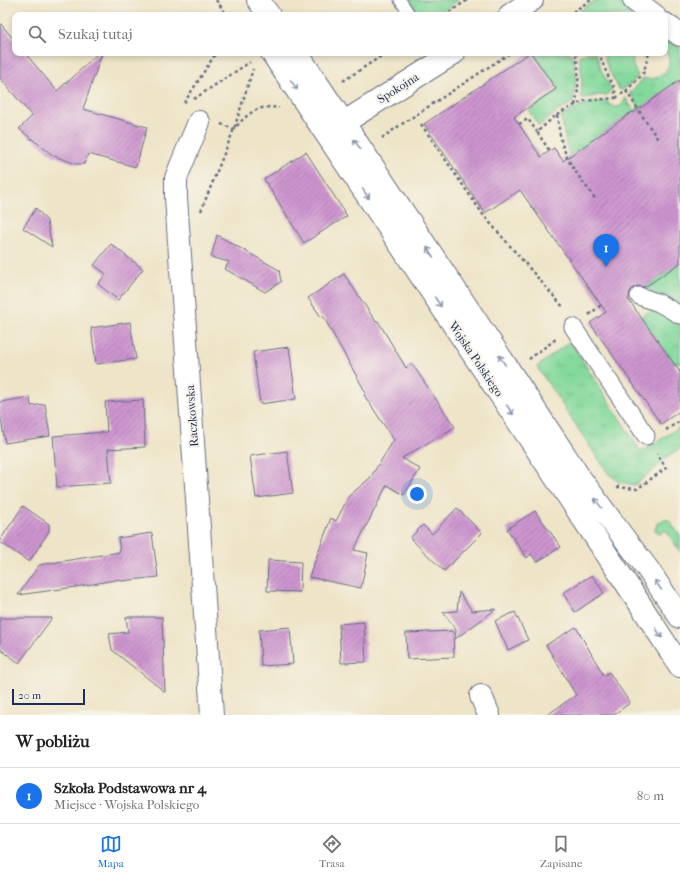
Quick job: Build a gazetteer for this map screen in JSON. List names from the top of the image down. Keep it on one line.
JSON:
{"streets":{"street":["Spokojna","Wojska Polskiego","Raczkowska"]},"crossings":[["Spokojna","Wojska Polskiego"]],"scale_bar":"20 m","page":{"search":"Szukaj tutaj","pins":"1","scale":"20 m","heading":"W pobliżu","list":[{"mark":"1","name":"Szkoła Podstawowa nr 4","note":"Miejsce · Wojska Polskiego","value":"80 m"}],"nav":["Mapa","Trasa","Zapisane"]}}
